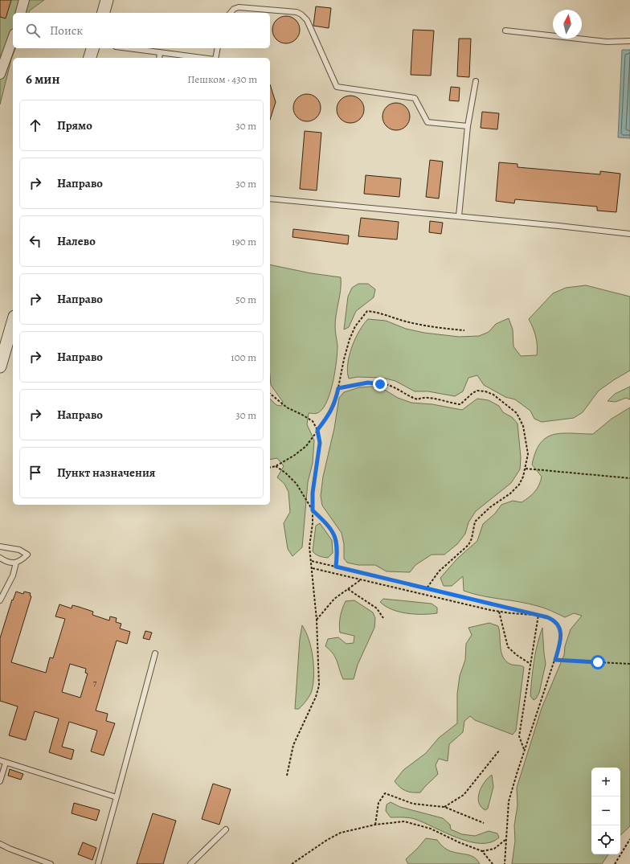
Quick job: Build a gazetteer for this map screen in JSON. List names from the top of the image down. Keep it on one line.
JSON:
{"house_numbers":["7"],"north":"top","page":{"search":"Поиск","heading":["6 мин","Пешком · 430 m"],"list":[["Прямо","30 m"],["Направо","30 m"],["Налево","190 m"],["Направо","50 m"],["Направо","100 m"],["Направо","30 m"],"Пункт назначения"],"map_buttons":["+","−"]}}
